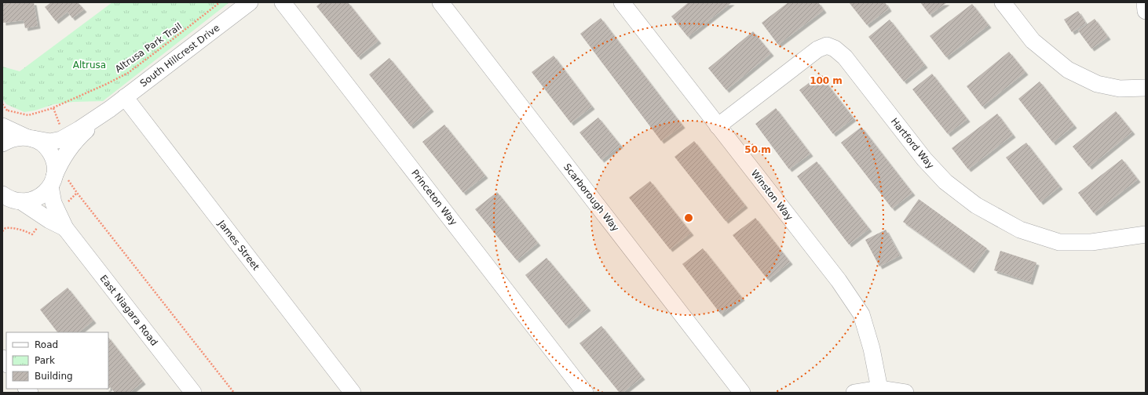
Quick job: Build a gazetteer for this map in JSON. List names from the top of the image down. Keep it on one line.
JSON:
{"streets":{"street":["South Hillcrest Drive","Hartford Way","Winston Way","Princeton Way","Scarborough Way","James Street","East Niagara Road"],"path":["Altrusa Park Trail"]},"crossings":[["South Hillcrest Drive","James Street"],["South Hillcrest Drive","East Niagara Road"],["Hartford Way","Winston Way"]],"parks":["Altrusa"],"legend":["Road","Park","Building"],"rings":["100 m","50 m"]}
